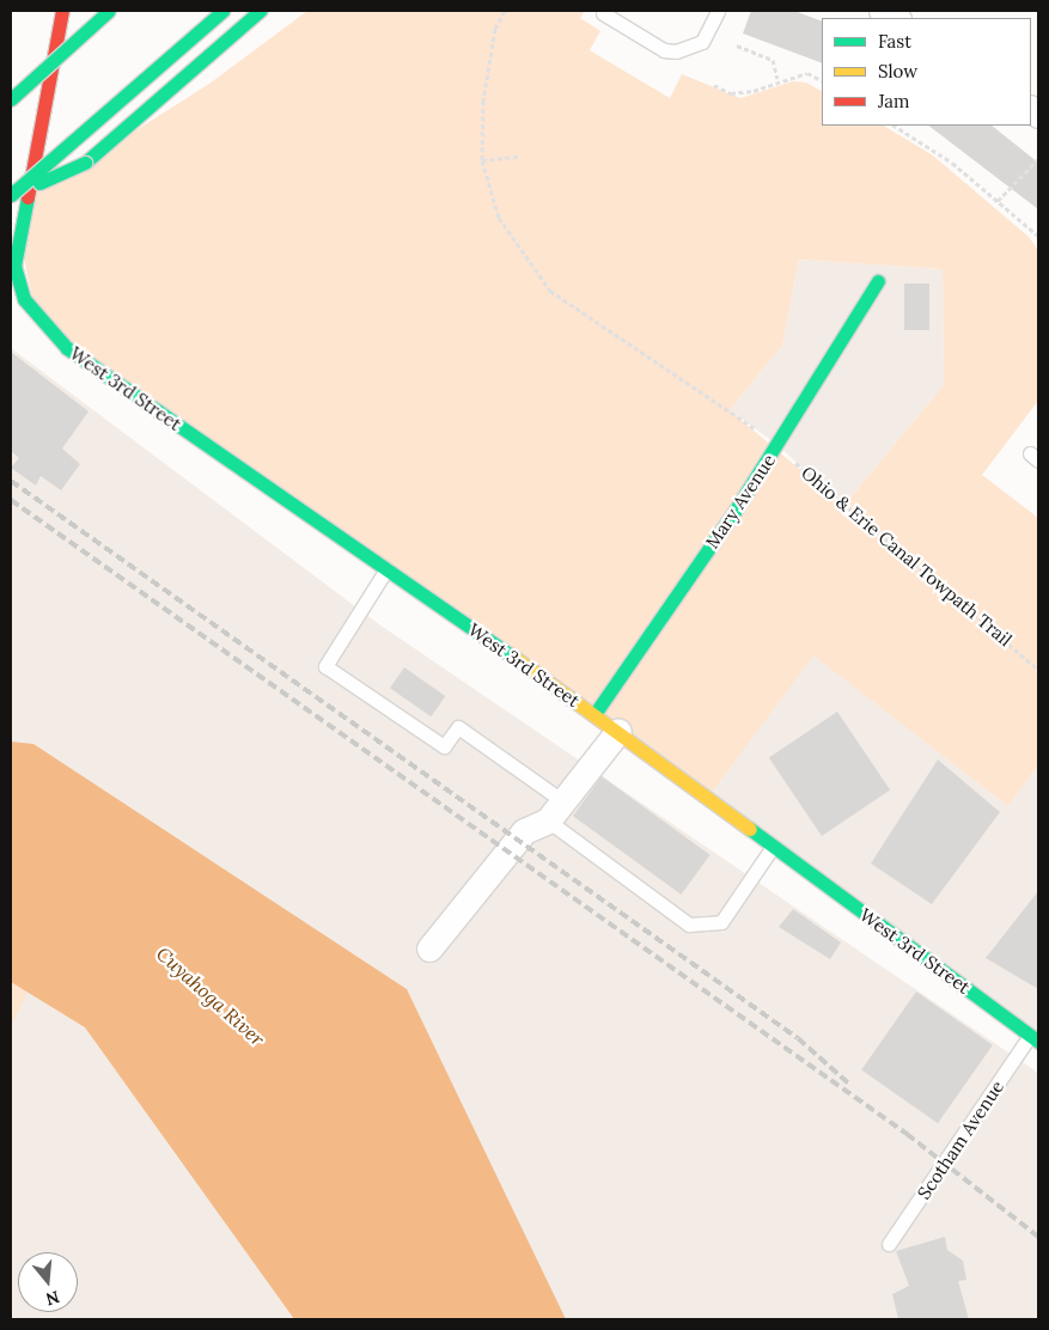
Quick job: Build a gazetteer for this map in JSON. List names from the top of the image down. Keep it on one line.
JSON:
{"streets":{"main road":["West 3rd Street","Mary Avenue"],"lane":["Scotham Avenue"],"path":["Ohio & Erie Canal Towpath Trail"]},"crossings":[["West 3rd Street","Mary Avenue"],["West 3rd Street","Scotham Avenue"],["Mary Avenue","Ohio & Erie Canal Towpath Trail"]],"water":["Cuyahoga River"],"legend":["Fast","Slow","Jam"],"north":"bottom"}
